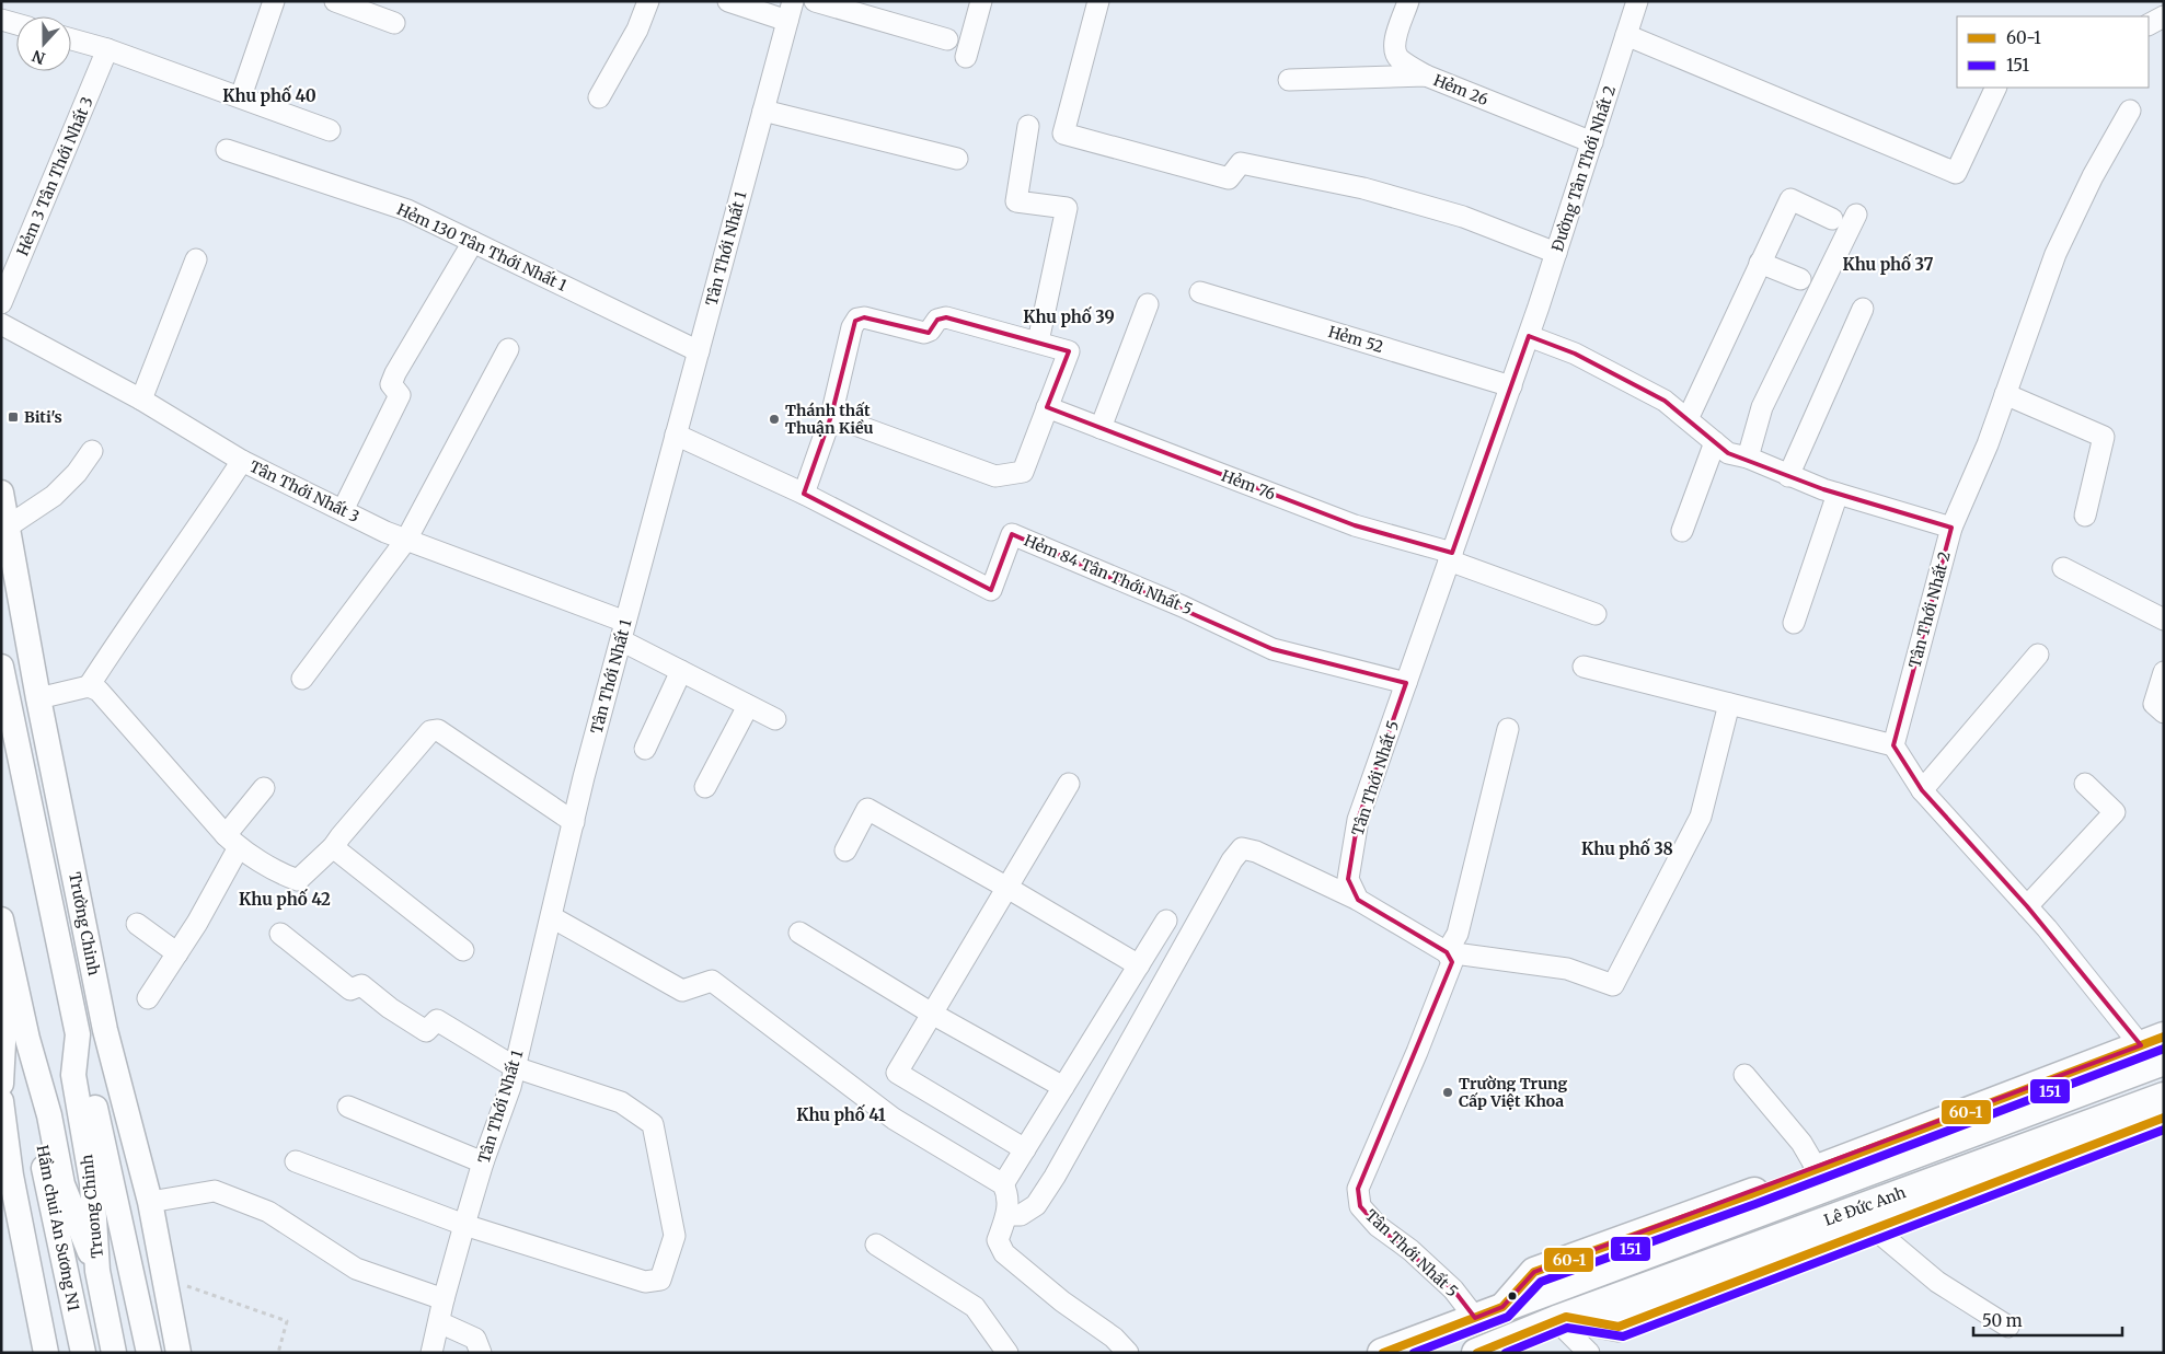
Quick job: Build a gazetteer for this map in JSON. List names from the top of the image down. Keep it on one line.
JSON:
{"streets":{"highway":["Lê Đức Anh"],"main road":["Trường Chinh","Truong Chinh","Hầm chui An Sương N1"],"street":["Hẻm 26","Đường Tân Thới Nhất 2","Hẻm 3 Tân Thới Nhất 3","Hẻm 130 Tân Thới Nhất 1","Tân Thới Nhất 1","Hẻm 52","Hẻm 76","Tân Thới Nhất 3","Hẻm 84 Tân Thới Nhất 5","Tân Thới Nhất 2","Tân Thới Nhất 5"]},"crossings":[["Hẻm 26","Đường Tân Thới Nhất 2"],["Đường Tân Thới Nhất 2","Tân Thới Nhất 5"],["Hẻm 130 Tân Thới Nhất 1","Tân Thới Nhất 1"],["Tân Thới Nhất 1","Tân Thới Nhất 3"],["Tân Thới Nhất 1","Hẻm 84 Tân Thới Nhất 5"],["Hẻm 52","Tân Thới Nhất 5"],["Hẻm 76","Tân Thới Nhất 5"],["Hẻm 84 Tân Thới Nhất 5","Tân Thới Nhất 5"],["Tân Thới Nhất 5","Lê Đức Anh"],["Trường Chinh","Truong Chinh"],["Truong Chinh","Hầm chui An Sương N1"]],"districts":["Khu phố 40","Khu phố 37","Khu phố 39","Khu phố 38","Khu phố 42","Khu phố 41"],"places":{"transit":["Biti's"],"other":["Thánh thất Thuận Kiều","Trường Trung Cấp Việt Khoa"]},"lines":["transit line 60-1","transit line 151"],"legend":["60-1","151"],"scale_bar":"50 m","north":"bottom"}
